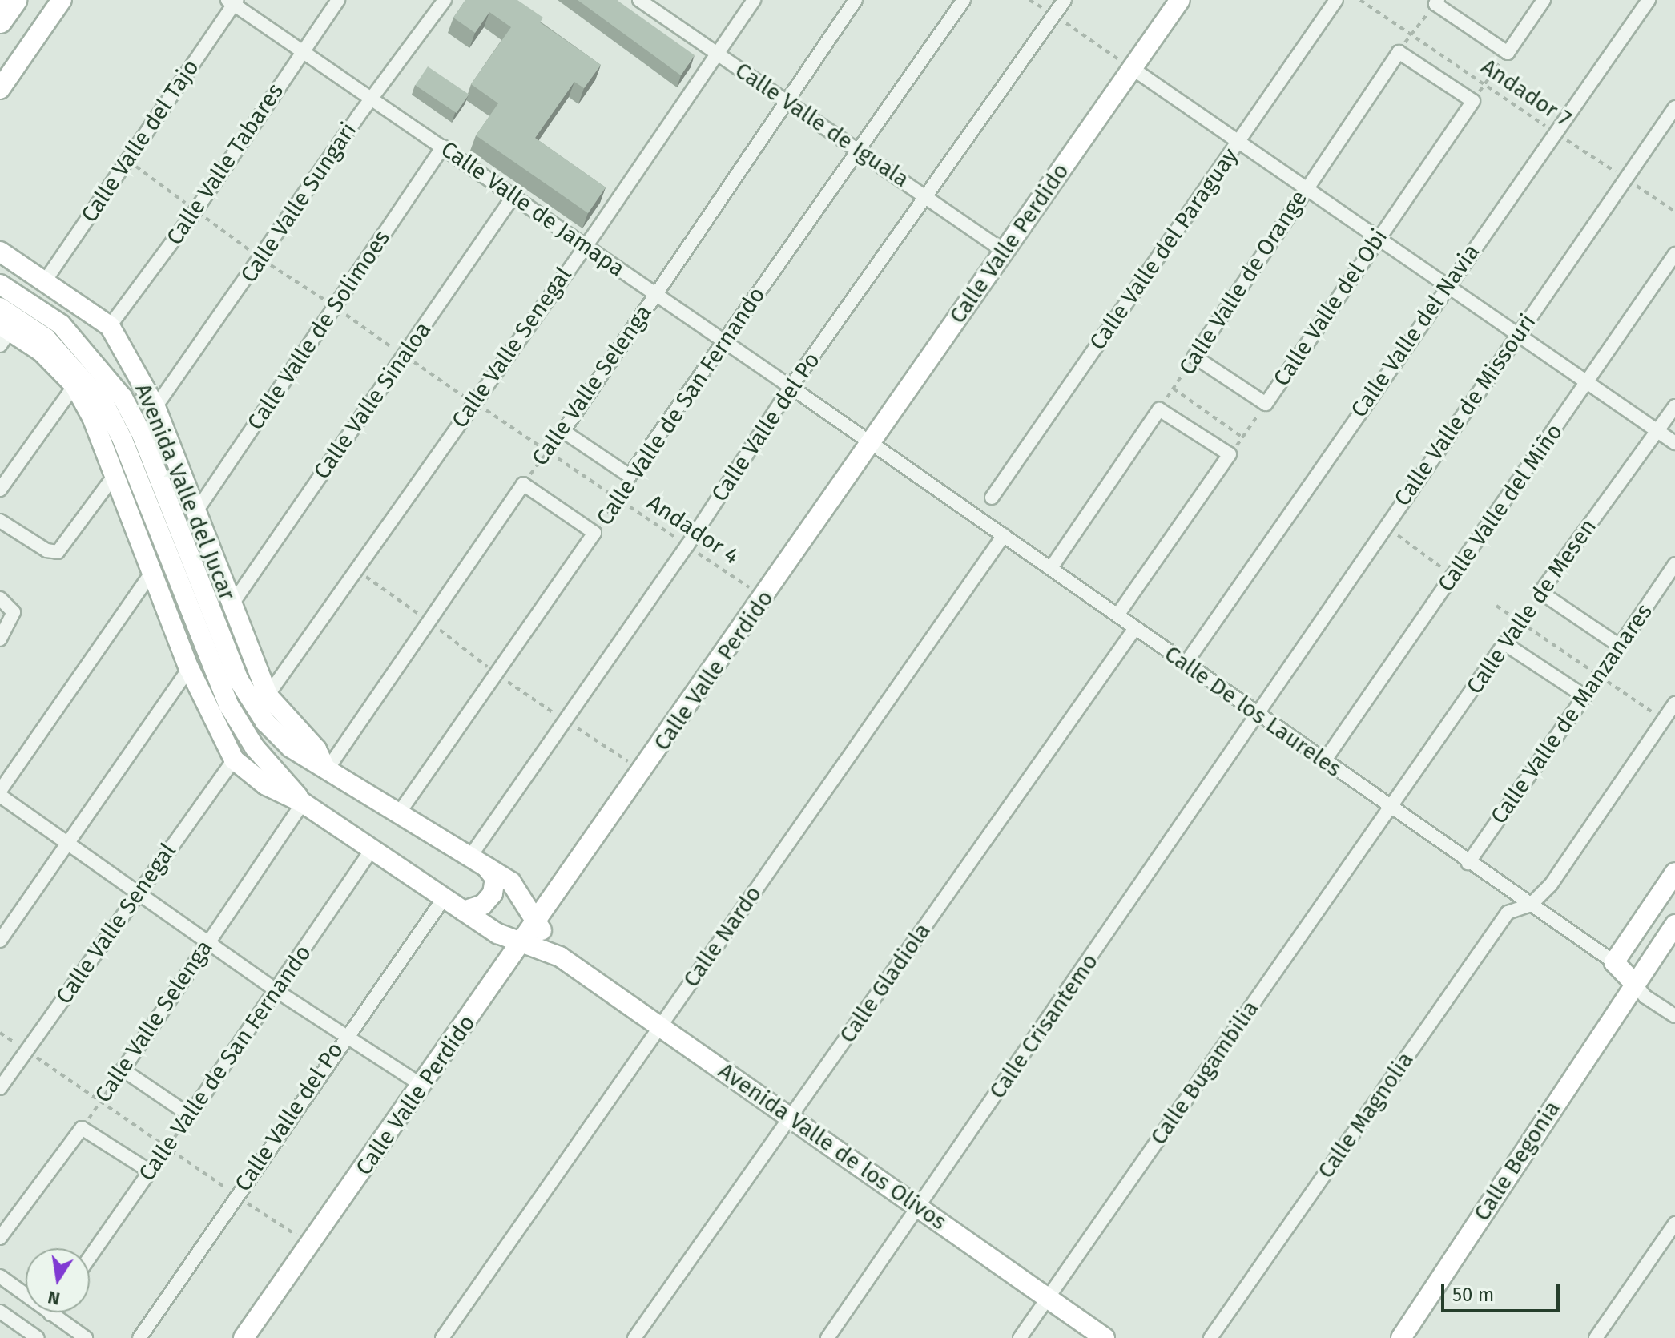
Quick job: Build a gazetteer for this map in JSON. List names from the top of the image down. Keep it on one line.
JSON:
{"streets":{"main road":["Calle Valle Perdido","Avenida Valle del Jucar","Calle De los Laureles","Avenida Valle de los Olivos","Calle Begonia"],"street":["Calle Valle de Iguala","Calle Valle del Tajo","Calle Valle Tabares","Calle Valle Sungari","Calle Valle de Jamapa","Calle Valle del Paraguay","Calle Valle de Orange","Calle Valle del Obi","Calle Valle de Solimoes","Calle Valle del Navia","Calle Valle Senegal","Calle Valle Selenga","Calle Valle Sinaloa","Calle Valle de San Fernando","Calle Valle de Missouri","Calle Valle del Po","Calle Valle del Miño","Calle Valle de Mesen","Calle Valle de Manzanares","Calle Nardo","Calle Gladiola","Calle Crisantemo","Calle Bugambilia","Calle Magnolia"],"path":["Andador 7","Andador 4"]},"crossings":[["Andador 7","Calle Valle del Navia"],["Andador 7","Calle Valle de Missouri"],["Calle Valle de Iguala","Calle Valle Perdido"],["Calle Valle de Iguala","Calle Valle Senegal"],["Calle Valle de Iguala","Calle Valle Selenga"],["Calle Valle de Iguala","Calle Valle de San Fernando"],["Calle Valle de Iguala","Calle Valle del Po"],["Calle Valle del Tajo","Calle Valle de Jamapa"],["Calle Valle del Tajo","Avenida Valle del Jucar"],["Calle Valle del Tajo","Andador 4"],["Calle Valle Tabares","Calle Valle de Jamapa"],["Calle Valle Tabares","Avenida Valle del Jucar"],["Calle Valle Tabares","Andador 4"],["Calle Valle Sungari","Calle Valle de Jamapa"],["Calle Valle Sungari","Avenida Valle del Jucar"],["Calle Valle Sungari","Andador 4"],["Calle Valle de Jamapa","Calle Valle Perdido"],["Calle Valle de Jamapa","Calle Valle de Solimoes"],["Calle Valle de Jamapa","Calle Valle Senegal"],["Calle Valle de Jamapa","Calle Valle Selenga"],["Calle Valle de Jamapa","Calle Valle Sinaloa"],["Calle Valle de Jamapa","Calle Valle de San Fernando"],["Calle Valle de Jamapa","Calle Valle del Po"],["Calle Valle de Jamapa","Calle De los Laureles"],["Calle Valle Perdido","Avenida Valle del Jucar"],["Calle Valle Perdido","Andador 4"],["Calle Valle Perdido","Calle De los Laureles"],["Calle Valle Perdido","Avenida Valle de los Olivos"],["Calle Valle de Solimoes","Avenida Valle del Jucar"],["Calle Valle de Solimoes","Andador 4"],["Calle Valle del Navia","Calle De los Laureles"],["Calle Valle Senegal","Avenida Valle del Jucar"],["Calle Valle Senegal","Andador 4"],["Calle Valle Selenga","Avenida Valle del Jucar"],["Calle Valle Selenga","Andador 4"],["Calle Valle Sinaloa","Avenida Valle del Jucar"],["Calle Valle Sinaloa","Andador 4"],["Calle Valle de San Fernando","Avenida Valle del Jucar"],["Calle Valle de San Fernando","Andador 4"],["Calle Valle de Missouri","Calle De los Laureles"],["Calle Valle de Missouri","Calle Crisantemo"],["Calle Valle del Po","Avenida Valle del Jucar"],["Calle Valle del Po","Andador 4"],["Avenida Valle del Jucar","Avenida Valle de los Olivos"],["Calle Valle del Miño","Calle De los Laureles"],["Calle Valle de Mesen","Calle De los Laureles"],["Calle Valle de Mesen","Calle Bugambilia"],["Calle De los Laureles","Calle Valle de Manzanares"],["Calle De los Laureles","Calle Nardo"],["Calle De los Laureles","Calle Gladiola"],["Calle De los Laureles","Calle Crisantemo"],["Calle De los Laureles","Calle Bugambilia"],["Calle De los Laureles","Calle Magnolia"],["Calle De los Laureles","Calle Begonia"],["Calle Nardo","Avenida Valle de los Olivos"],["Calle Gladiola","Avenida Valle de los Olivos"],["Calle Crisantemo","Avenida Valle de los Olivos"],["Calle Bugambilia","Avenida Valle de los Olivos"]],"scale_bar":"50 m","north":"bottom"}
